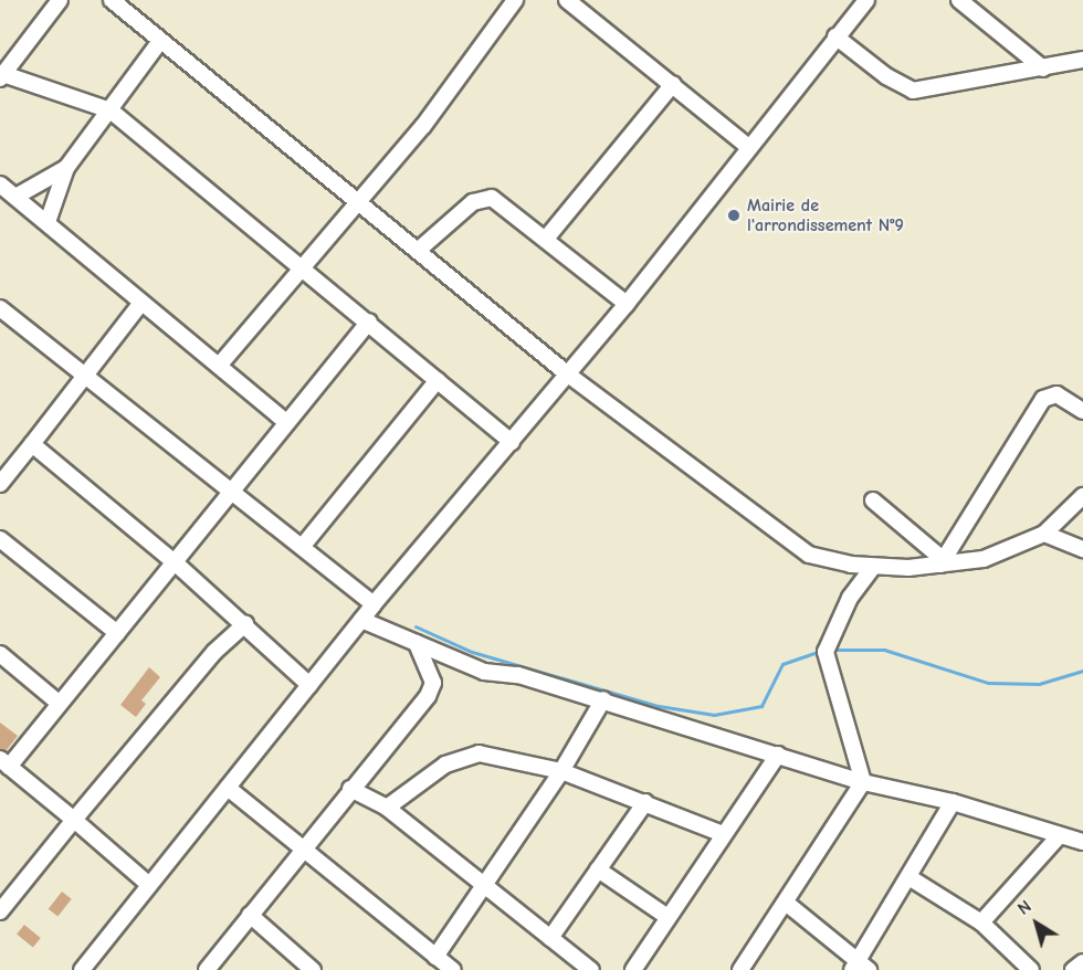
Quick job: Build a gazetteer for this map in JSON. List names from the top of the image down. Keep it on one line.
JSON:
{"places":["Mairie de l'arrondissement N°9"],"north":"top left"}
